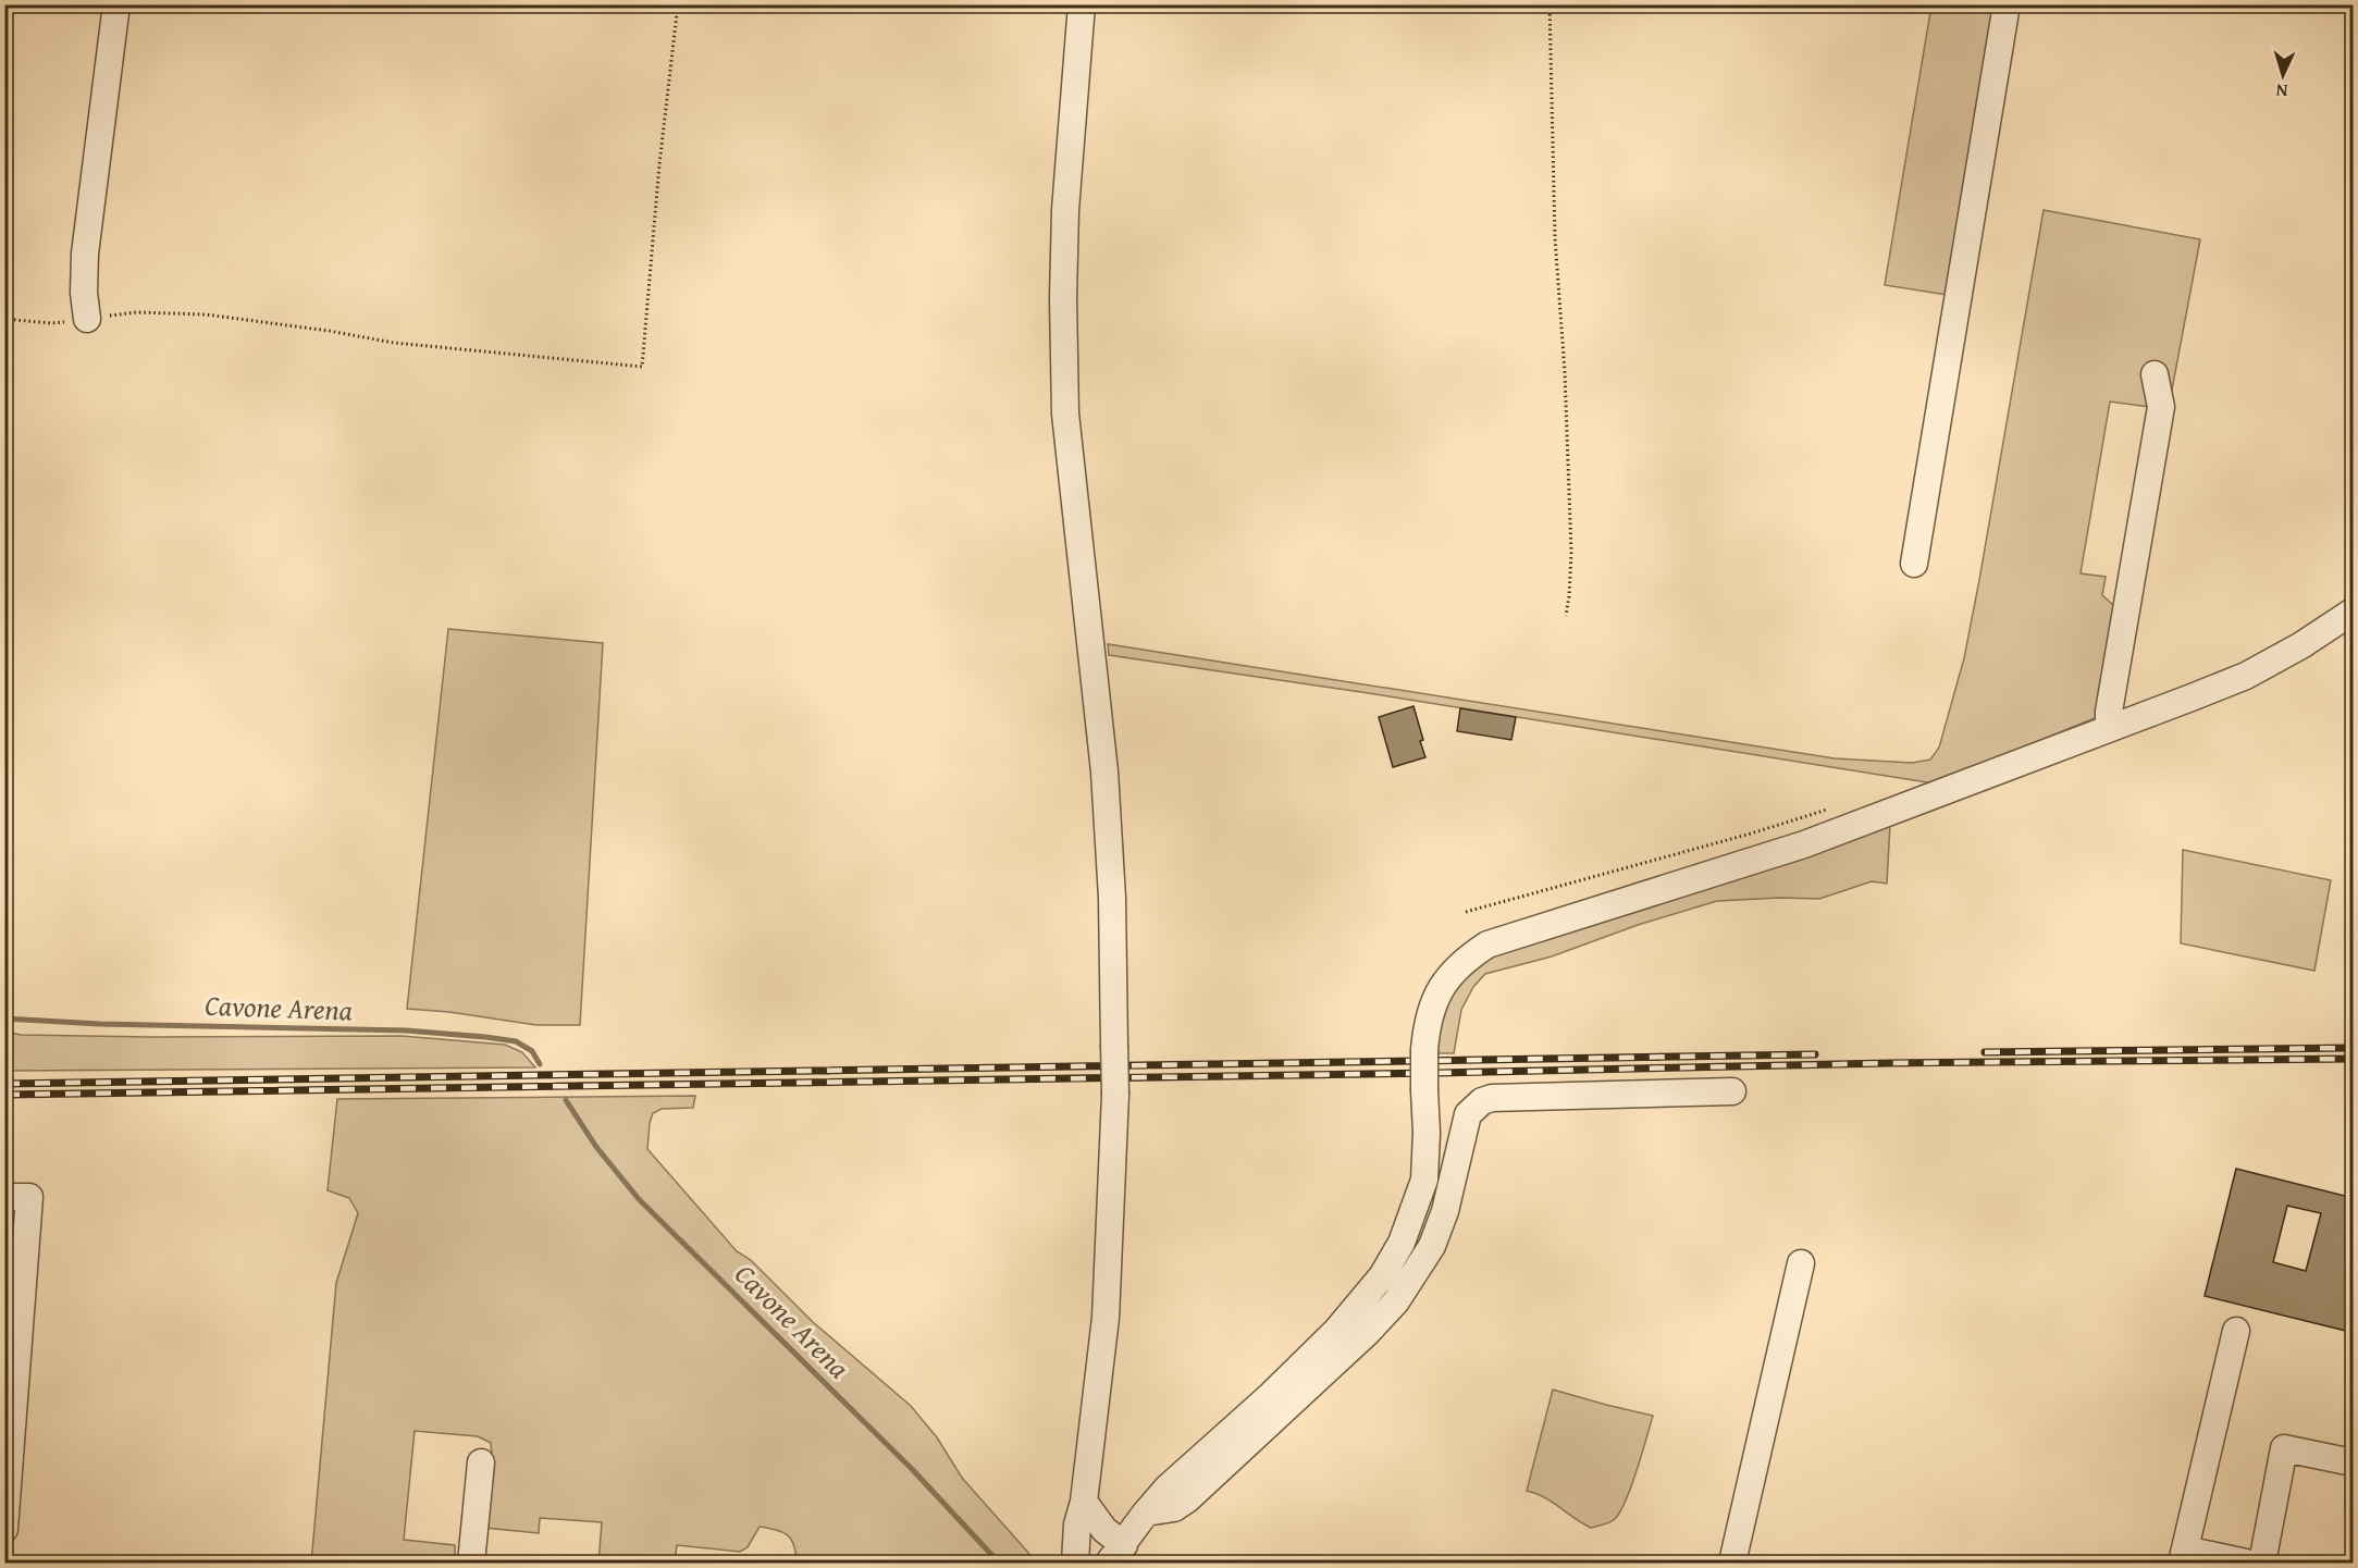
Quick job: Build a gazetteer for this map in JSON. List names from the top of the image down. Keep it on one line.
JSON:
{"water":["Cavone Arena"],"north":"bottom"}
